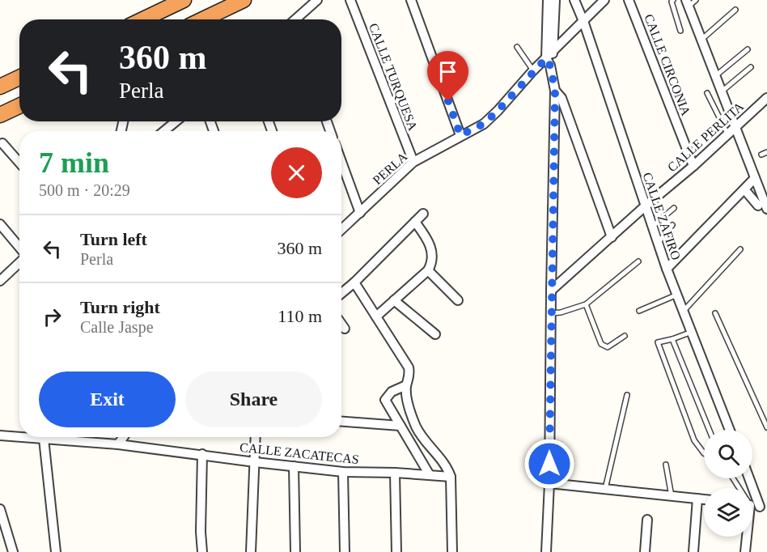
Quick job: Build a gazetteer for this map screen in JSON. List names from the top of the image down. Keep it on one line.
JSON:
{"streets":{"street":["CALLE CIRCONIA","CALLE TURQUESA","CALLE PERLITA","PERLA","CALLE ZAFIRO","CALLE ZACATECAS"]},"crossings":[["CALLE CIRCONIA","CALLE PERLITA"],["CALLE TURQUESA","PERLA"],["CALLE PERLITA","CALLE ZAFIRO"],["PERLA","CALLE ZAFIRO"]],"page":{"turn":["360 m","Perla"],"heading":["7 min","500 m · 20:29"],"list":[{"name":"Turn left","note":"Perla","value":"360 m"},{"name":"Turn right","note":"Calle Jaspe","value":"110 m"}],"buttons":["Exit","Share"]}}
